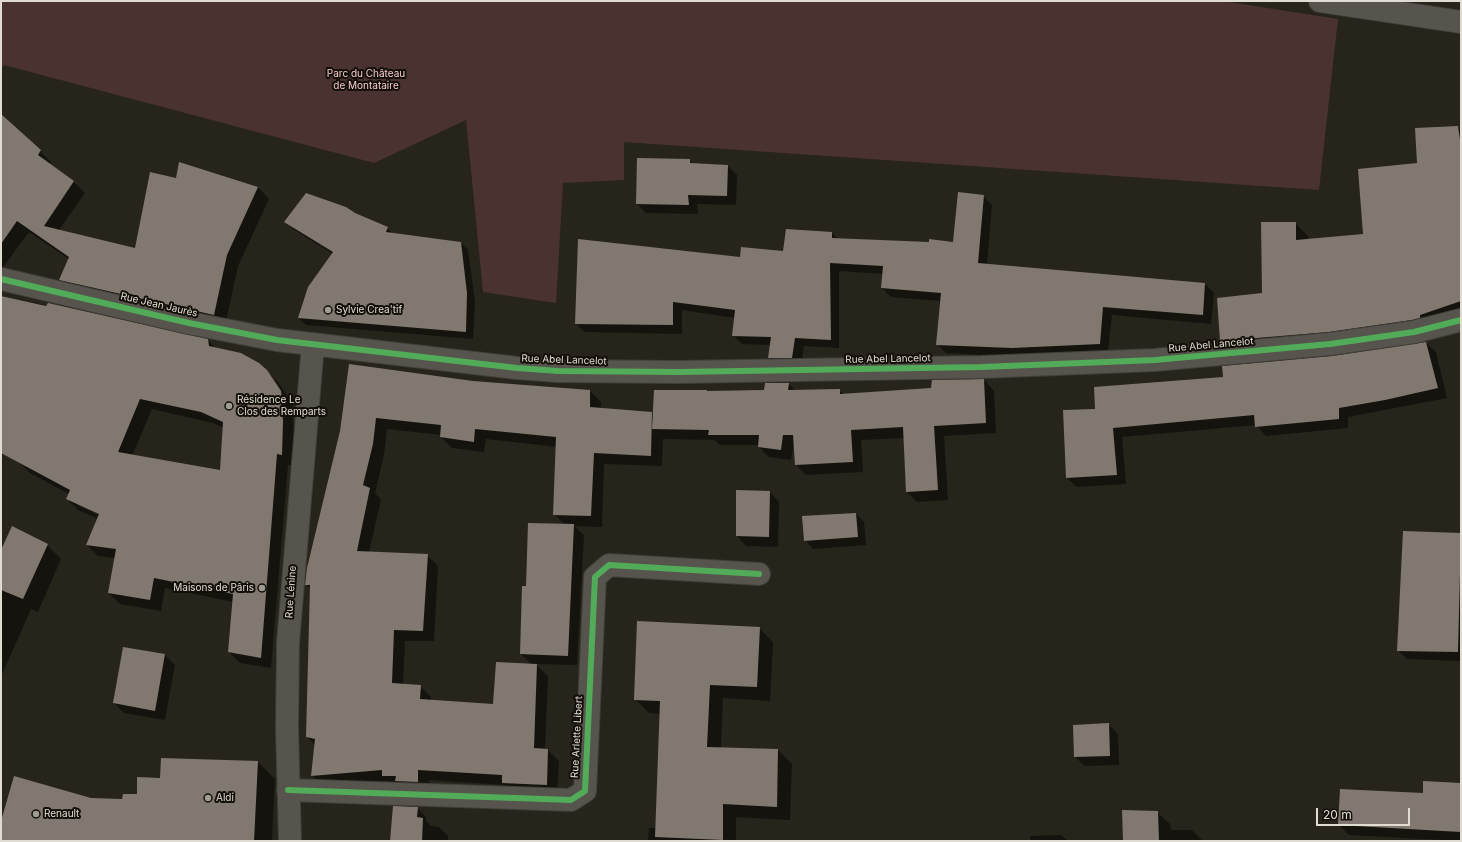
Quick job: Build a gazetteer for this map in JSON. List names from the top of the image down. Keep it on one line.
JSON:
{"streets":{"street":["Rue Jean Jaurès","Rue Abel Lancelot","Rue Lénine","Rue Arlette Libert"]},"crossings":[["Rue Jean Jaurès","Rue Abel Lancelot"],["Rue Jean Jaurès","Rue Lénine"],["Rue Abel Lancelot","Rue Lénine"],["Rue Lénine","Rue Arlette Libert"]],"parks":["Parc du Château de Montataire"],"places":["Sylvie Crea'tif","Résidence Le Clos des Remparts","Maisons de Pâris","Aldi","Renault"],"scale_bar":"20 m"}
